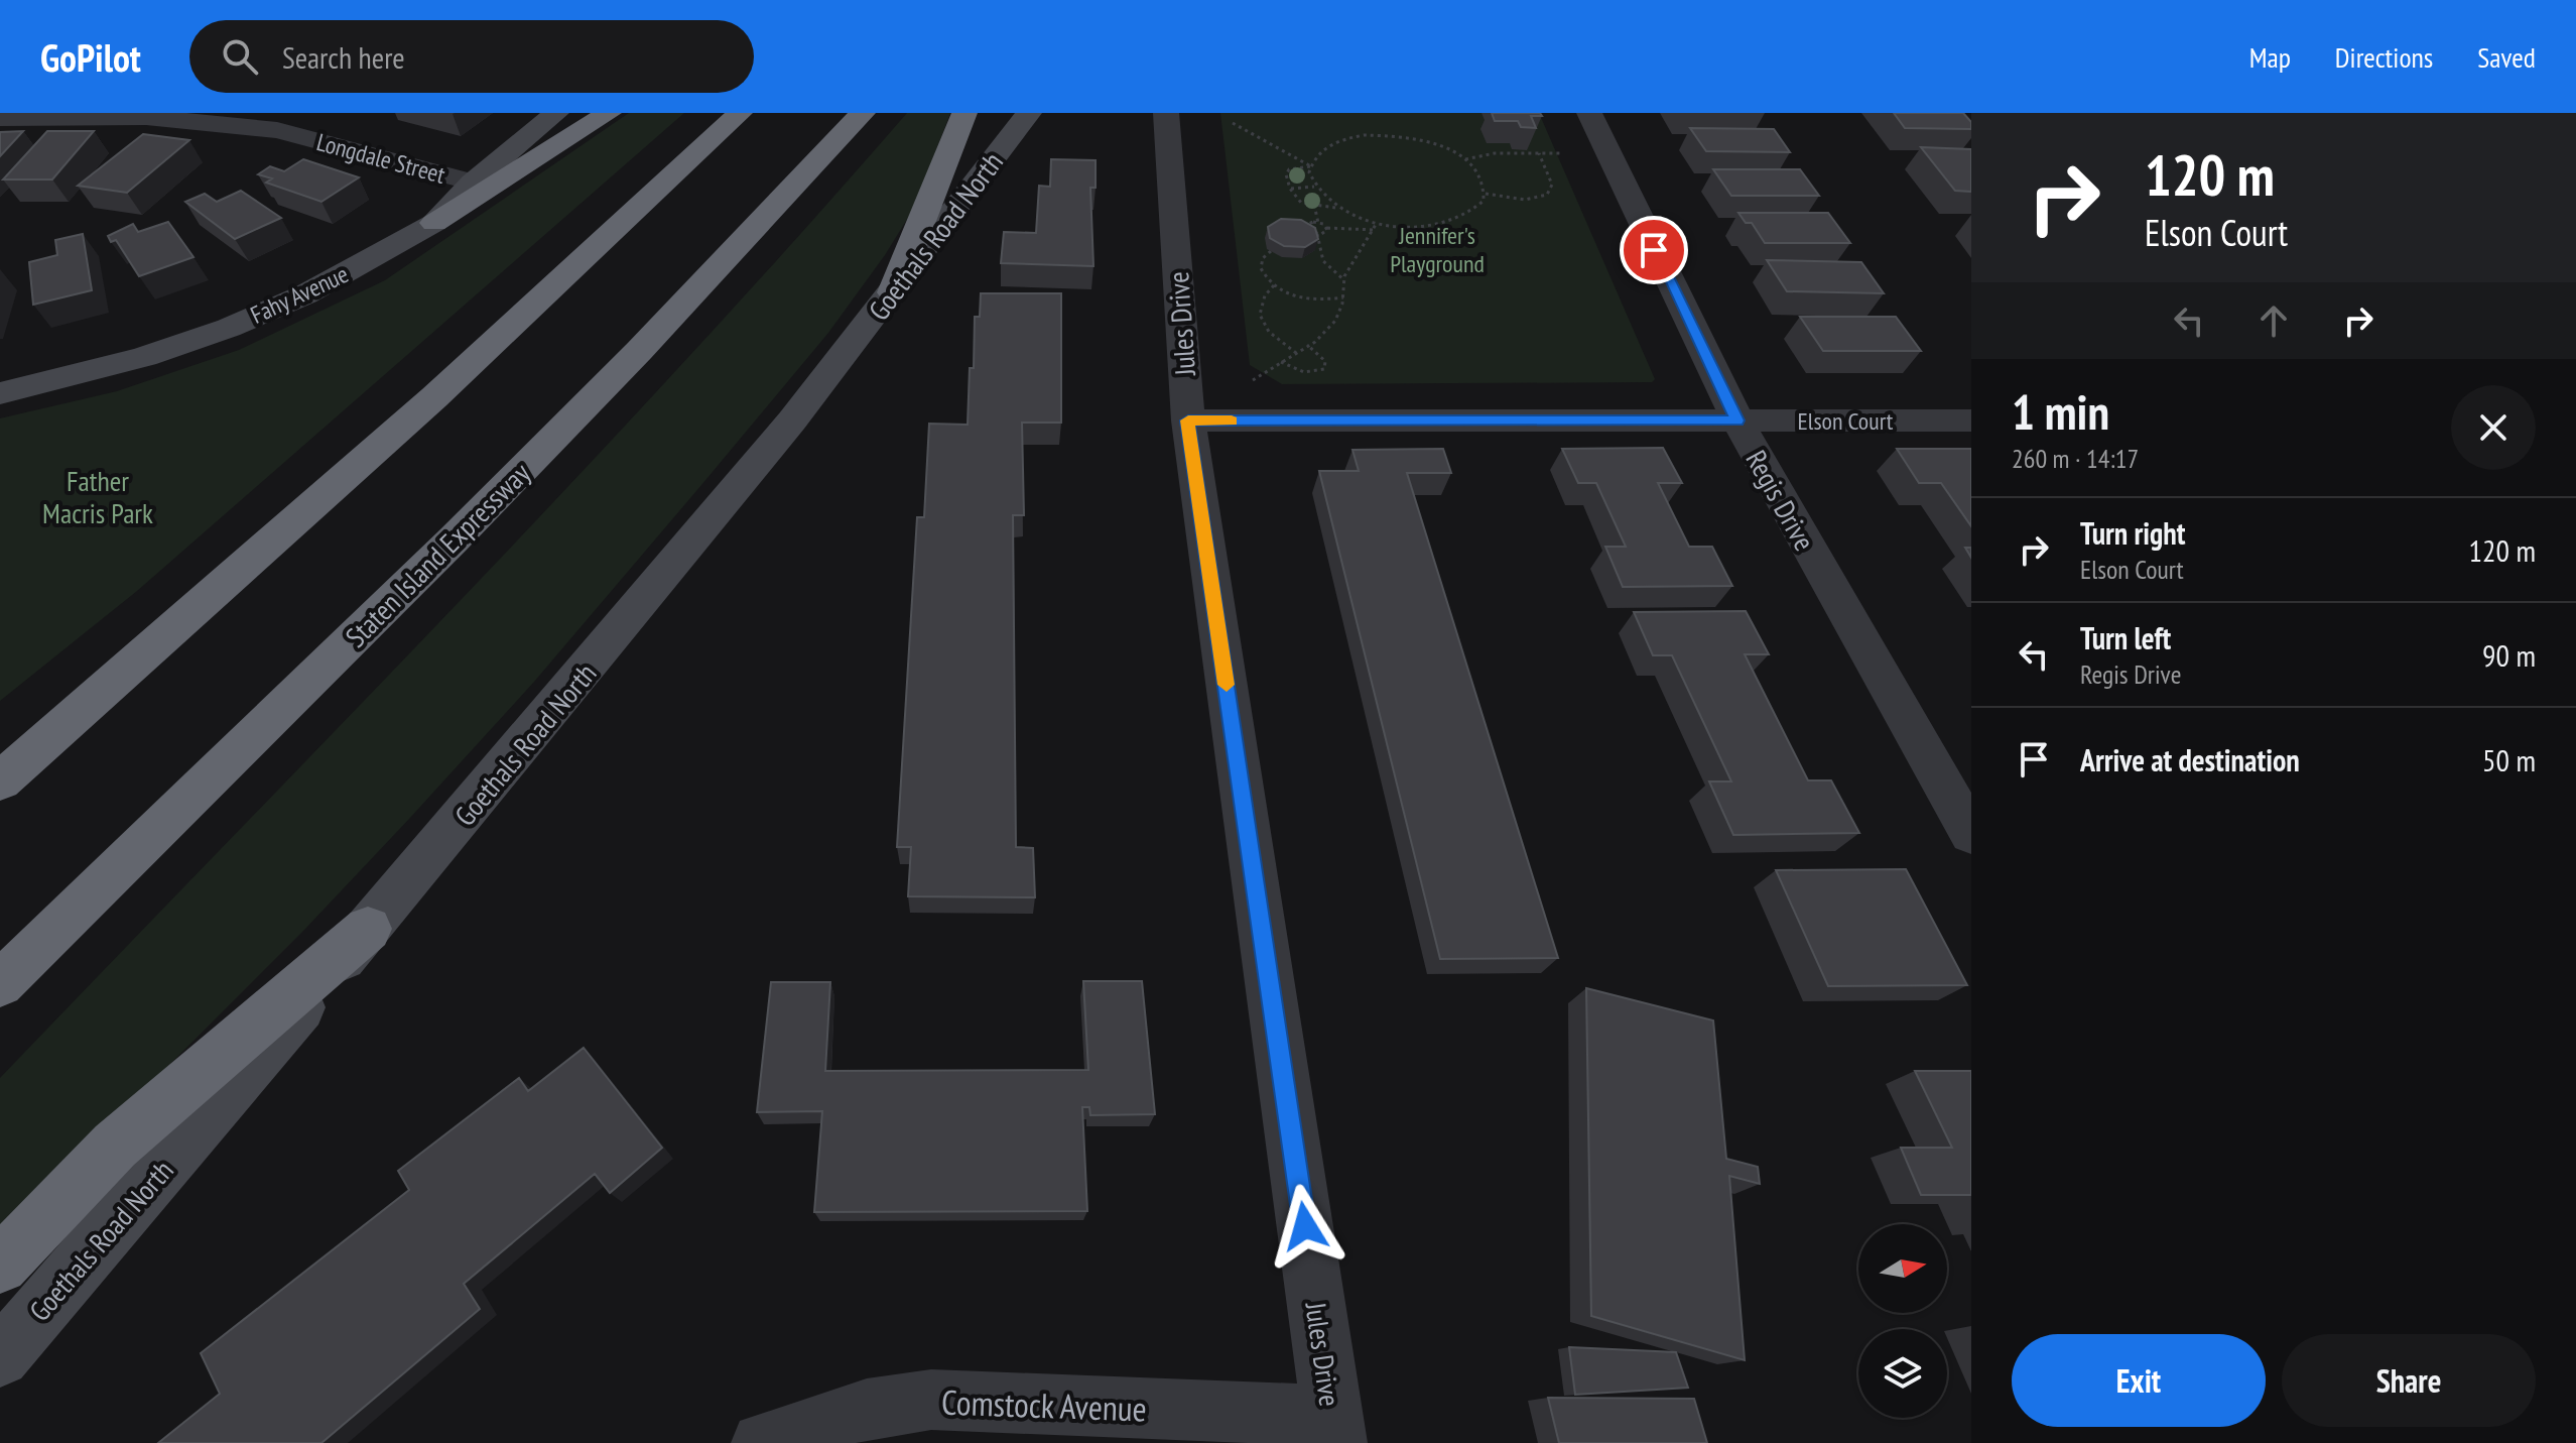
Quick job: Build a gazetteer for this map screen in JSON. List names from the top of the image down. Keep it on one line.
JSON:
{"streets":{"highway":["Staten Island Expressway"],"main road":["Goethals Road North","Fahy Avenue"],"street":["Longdale Street","Jules Drive","Elson Court","Regis Drive","Comstock Avenue"]},"crossings":[["Longdale Street","Fahy Avenue"],["Jules Drive","Elson Court"],["Jules Drive","Comstock Avenue"],["Elson Court","Regis Drive"]],"parks":["Jennifer's Playground","Father Macris Park"],"north":"right","page":{"header":"GoPilot","search":"Search here","nav":["Map","Directions","Saved"],"turn":["120 m","Elson Court"],"heading":["1 min","260 m · 14:17"],"list":[{"name":"Turn right","note":"Elson Court","value":"120 m"},{"name":"Turn left","note":"Regis Drive","value":"90 m"},{"name":"Arrive at destination","value":"50 m"}],"buttons":["Exit","Share"]}}
